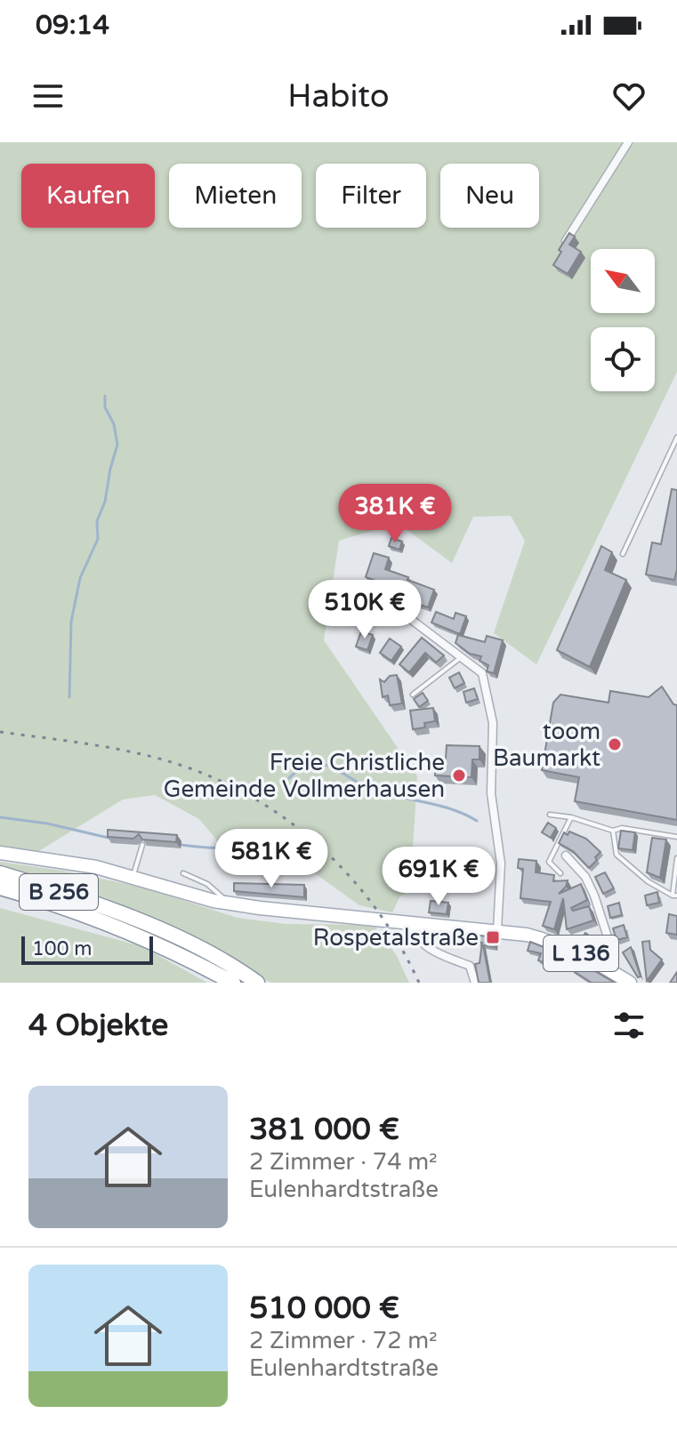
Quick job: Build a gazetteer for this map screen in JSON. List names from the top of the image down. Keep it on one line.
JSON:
{"streets":{"highway":["B 256"],"main road":["L 136"]},"places":{"other":["toom Baumarkt","Freie Christliche Gemeinde Vollmerhausen"],"transit":["Rospetalstraße"]},"scale_bar":"100 m","north":"top left","page":{"status":"09:14","header":"Habito","chip":["Kaufen","Mieten","Filter","Neu"],"price":["381K €","510K €","581K €","691K €"],"scale":"100 m","heading":"4 Objekte","list":[{"name":"381 000 €","note":"2 Zimmer · 74 m² · Eulenhardtstraße"},{"name":"510 000 €","note":"2 Zimmer · 72 m² · Eulenhardtstraße"}]}}
